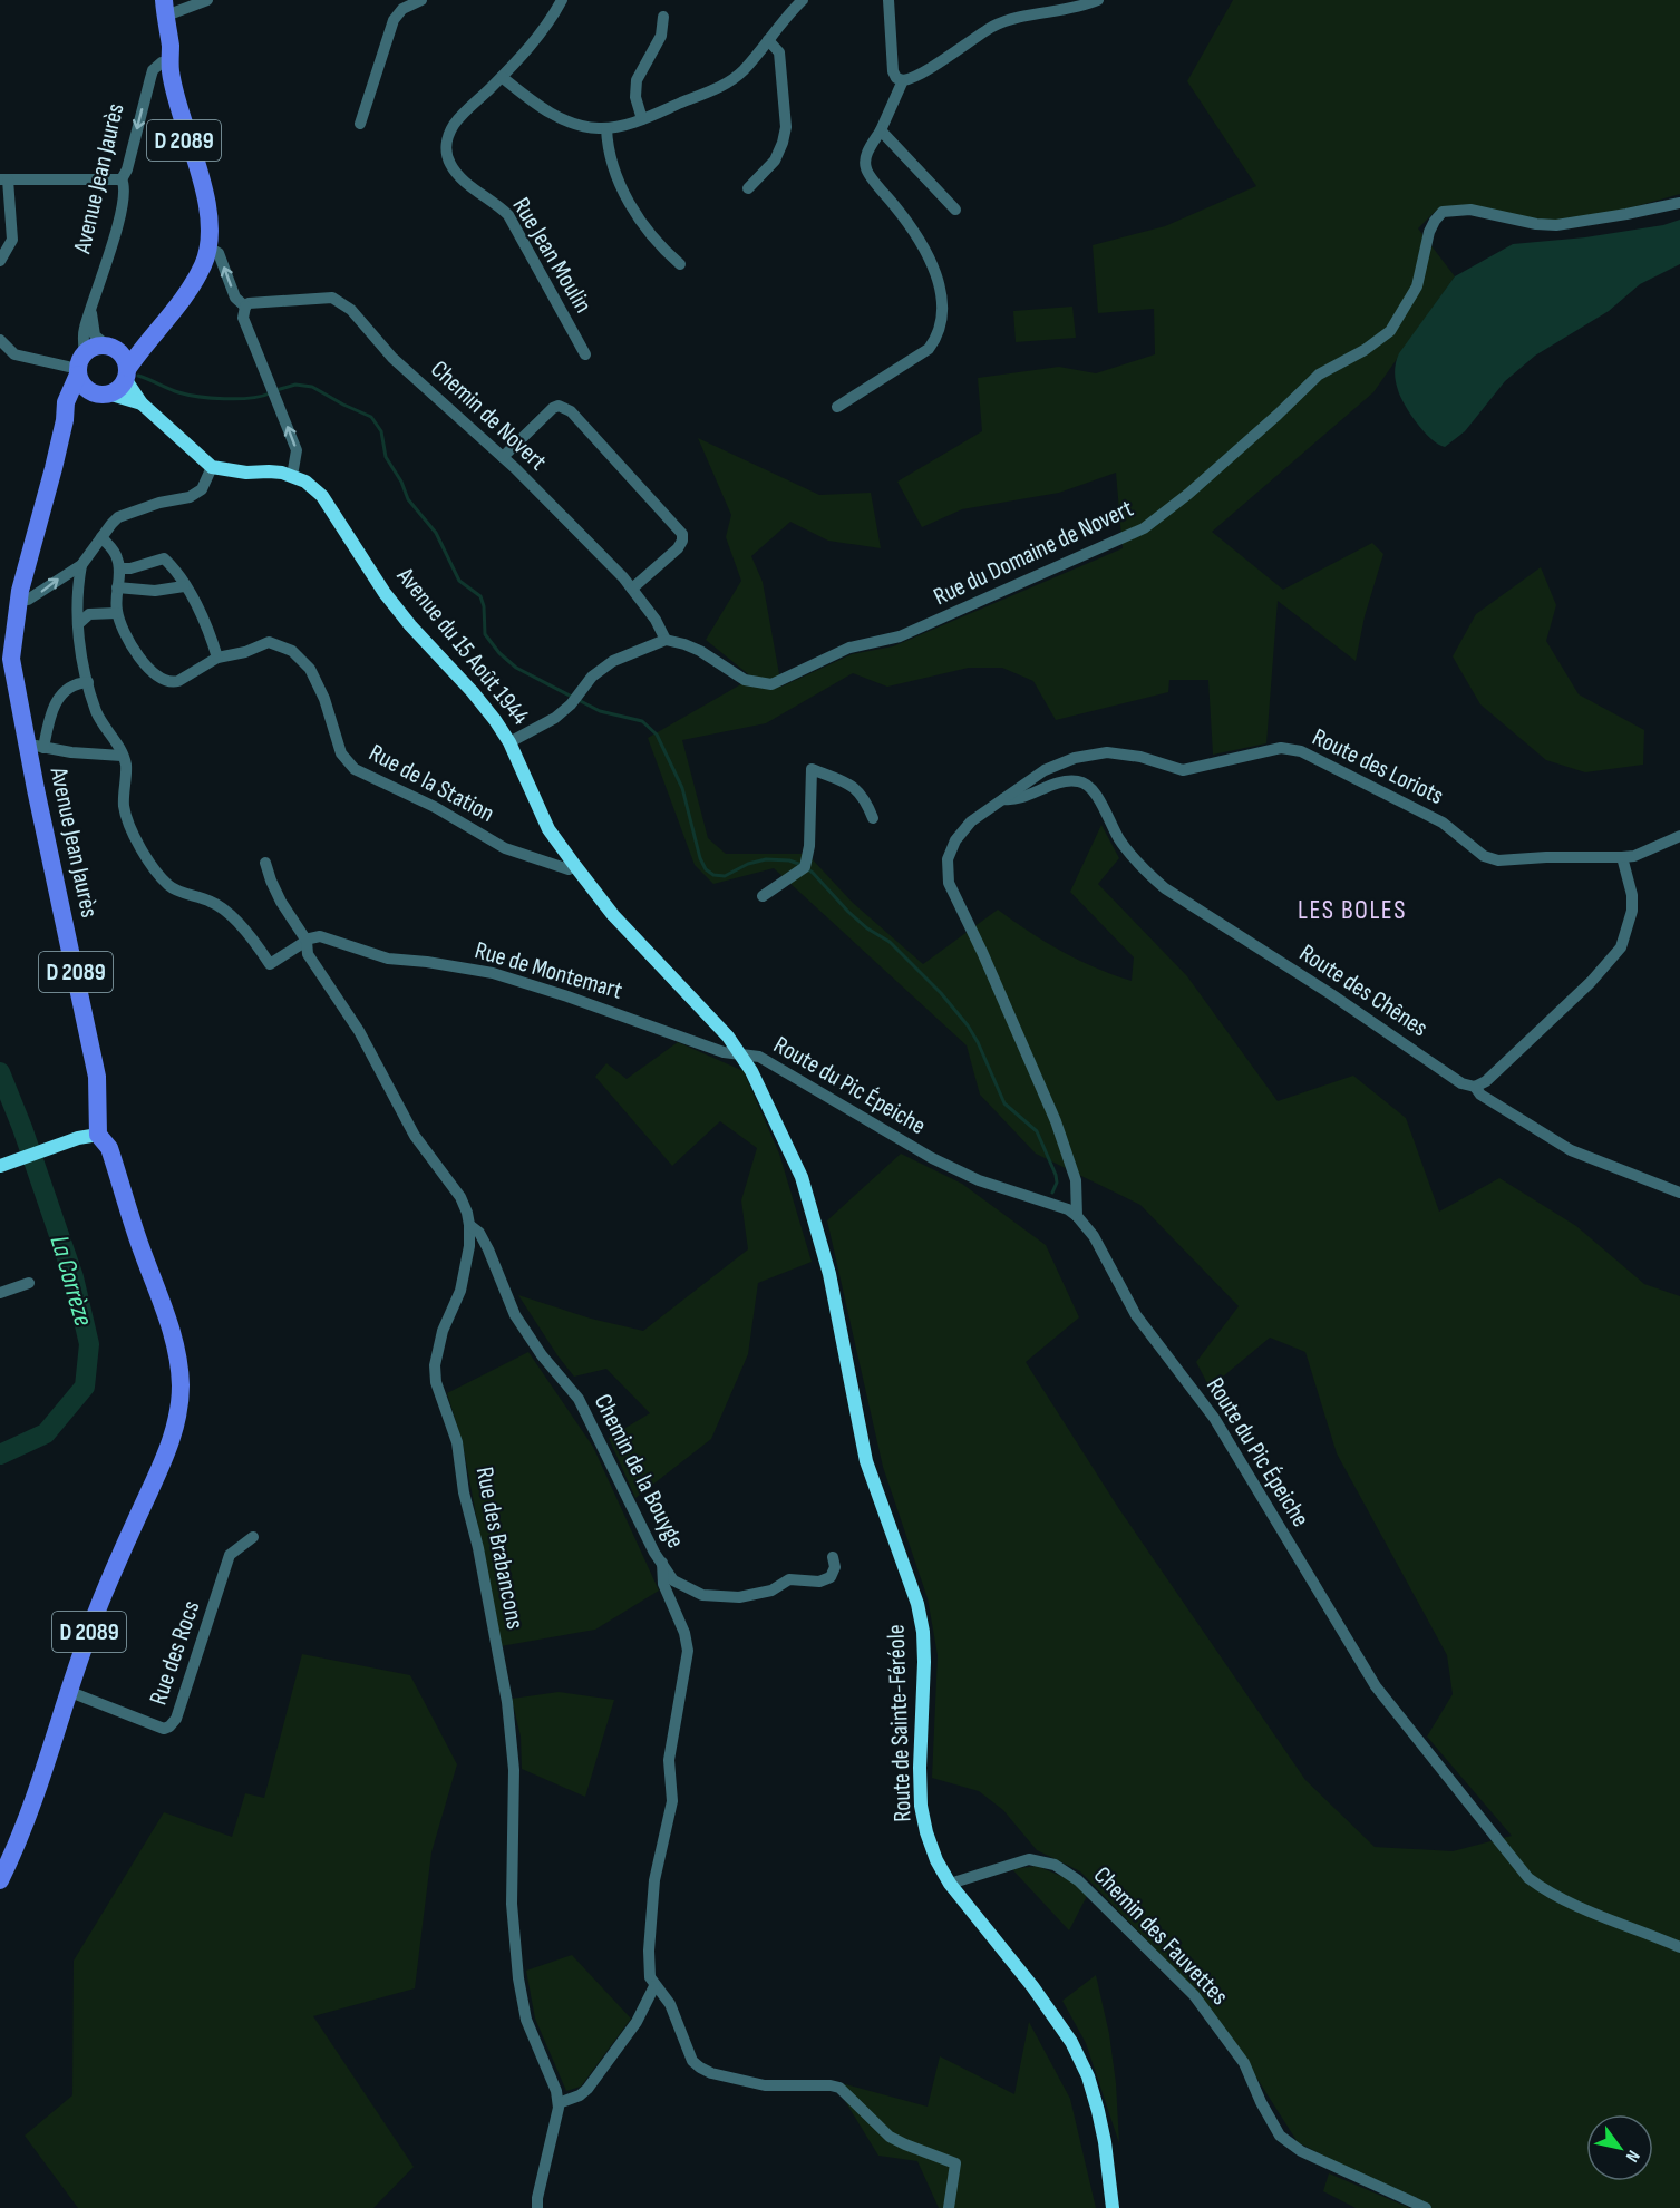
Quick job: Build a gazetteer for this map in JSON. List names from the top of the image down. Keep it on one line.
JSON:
{"streets":{"main road":["D 2089","Avenue Jean Jaurès","Avenue du 15 Août 1944","Route de Sainte-Féréole"],"street":["Rue Jean Moulin","Chemin de Novert","Rue du Domaine de Novert","Route des Loriots","Rue de la Station","Rue de Montemart","Route des Chênes","Route du Pic Épeiche","Chemin de la Bouyge","Rue des Brabancons","Rue des Rocs","Chemin des Fauvettes"]},"crossings":[["D 2089","Avenue Jean Jaurès"],["D 2089","Rue des Rocs"],["Avenue Jean Jaurès","Rue des Rocs"],["Chemin de Novert","Rue du Domaine de Novert"],["Avenue du 15 Août 1944","Rue de la Station"],["Avenue du 15 Août 1944","Rue de Montemart"],["Avenue du 15 Août 1944","Route du Pic Épeiche"],["Avenue du 15 Août 1944","Route de Sainte-Féréole"],["Route des Loriots","Route des Chênes"],["Route des Loriots","Route du Pic Épeiche"],["Rue de Montemart","Route du Pic Épeiche"],["Rue de Montemart","Rue des Brabancons"],["Rue de Montemart","Route de Sainte-Féréole"],["Route du Pic Épeiche","Route de Sainte-Féréole"],["Chemin de la Bouyge","Rue des Brabancons"],["Route de Sainte-Féréole","Chemin des Fauvettes"]],"districts":["LES BOLES"],"water":["La Corrèze"],"north":"bottom right"}
